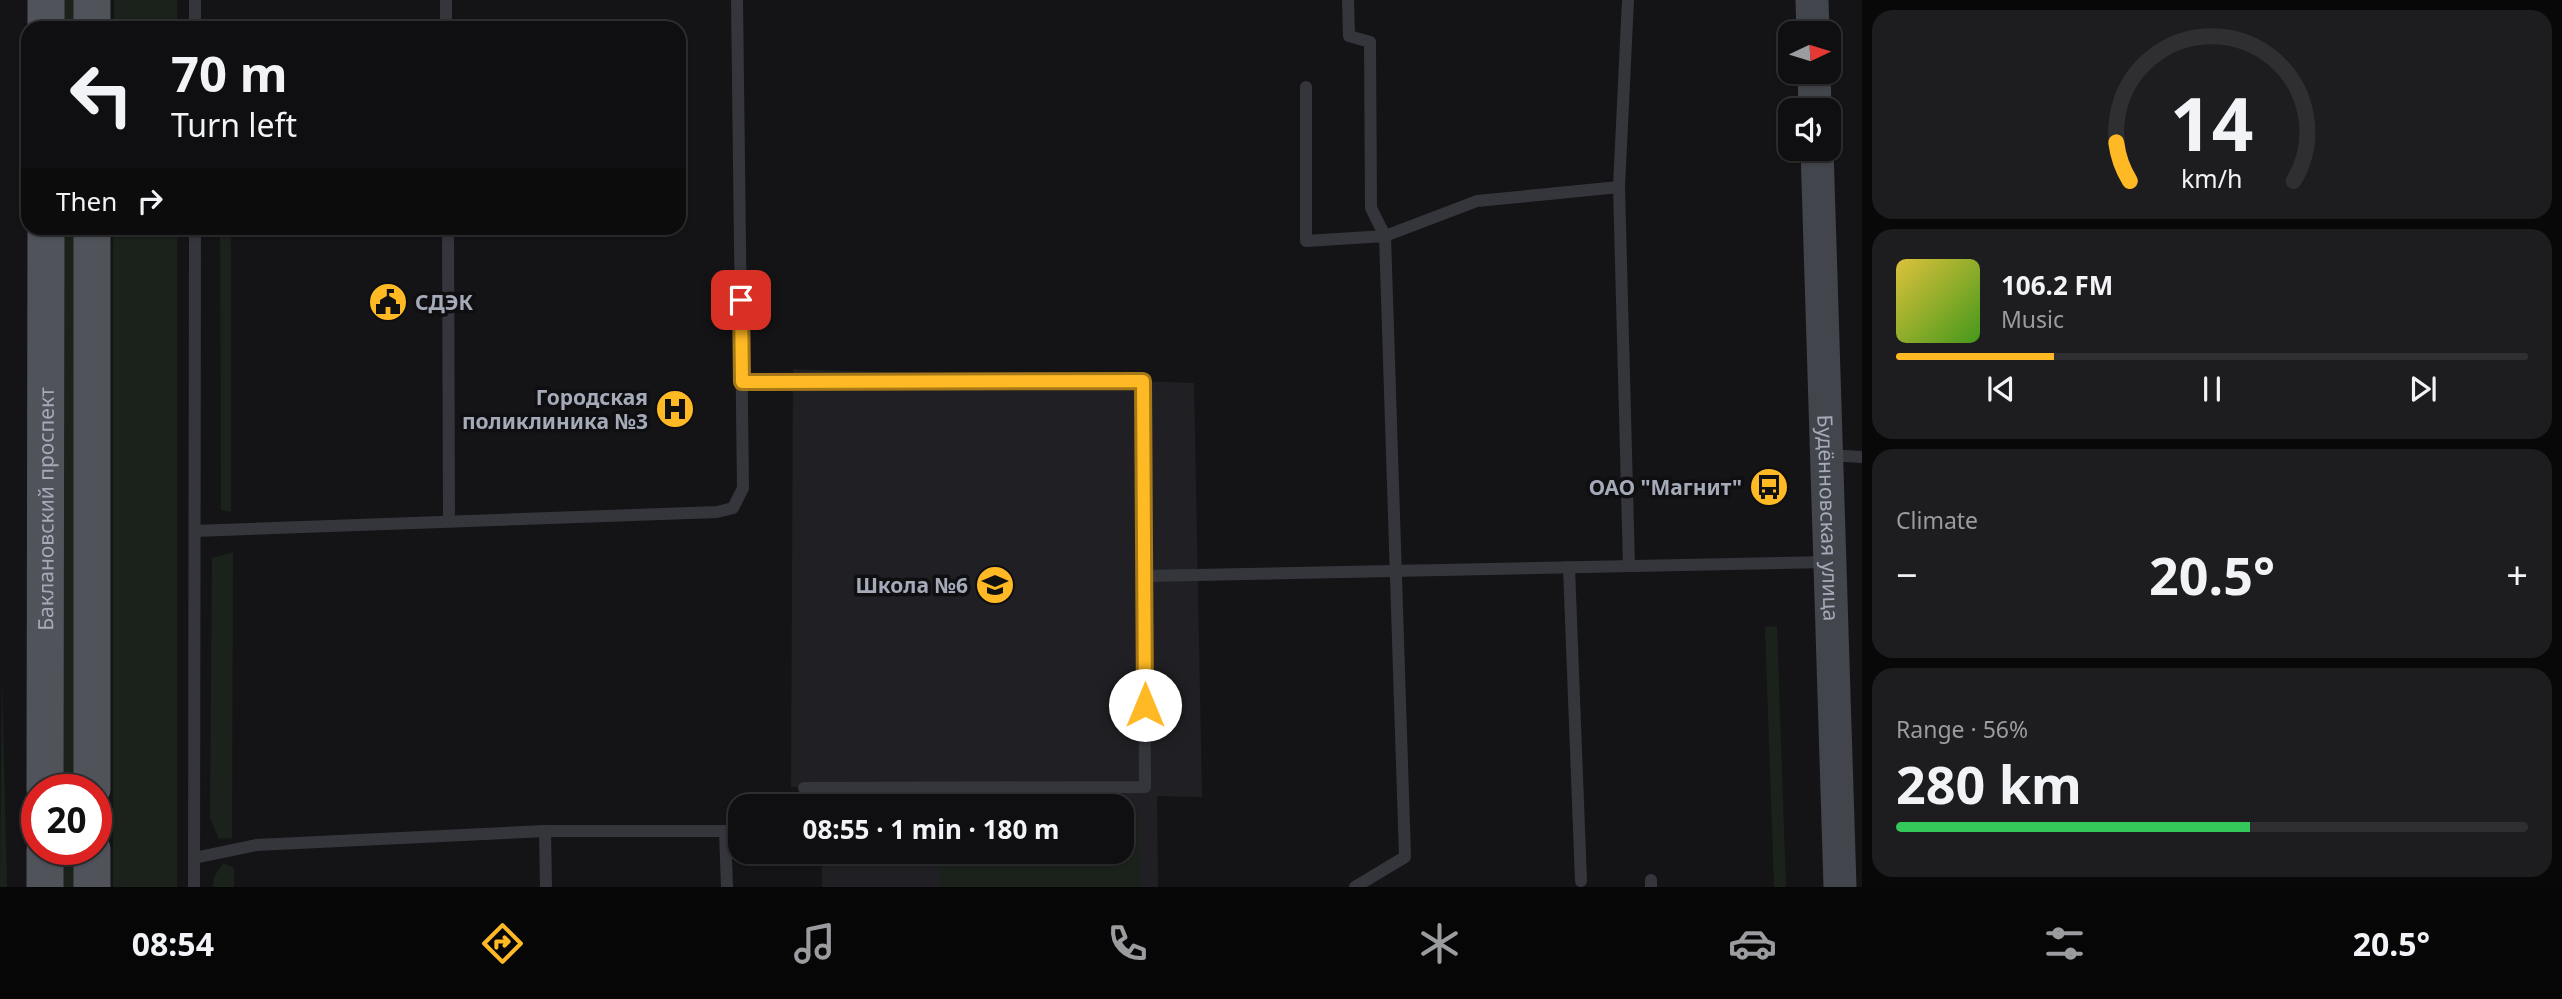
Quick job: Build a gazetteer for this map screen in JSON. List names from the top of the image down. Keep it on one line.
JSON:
{"streets":{"main road":["Баклановский проспект","Будённовская улица"]},"places":{"public building":["СДЭК"],"hospital":["Городская поликлиника №3"],"bus stop":["ОАО \"Магнит\""],"school or university":["Школа №6"]},"north":"right","page":{"turn":["70 m","Turn left"],"then":"Then","song":["106.2 FM","Music"],"tile":["Climate",["Range · 56%","280 km"]],"heat":["−","20.5°","+"],"limit":"20","trip":"08:55 · 1 min · 180 m","tabs":["08:54","20.5°"],"gauge":["14","km/h"]}}
